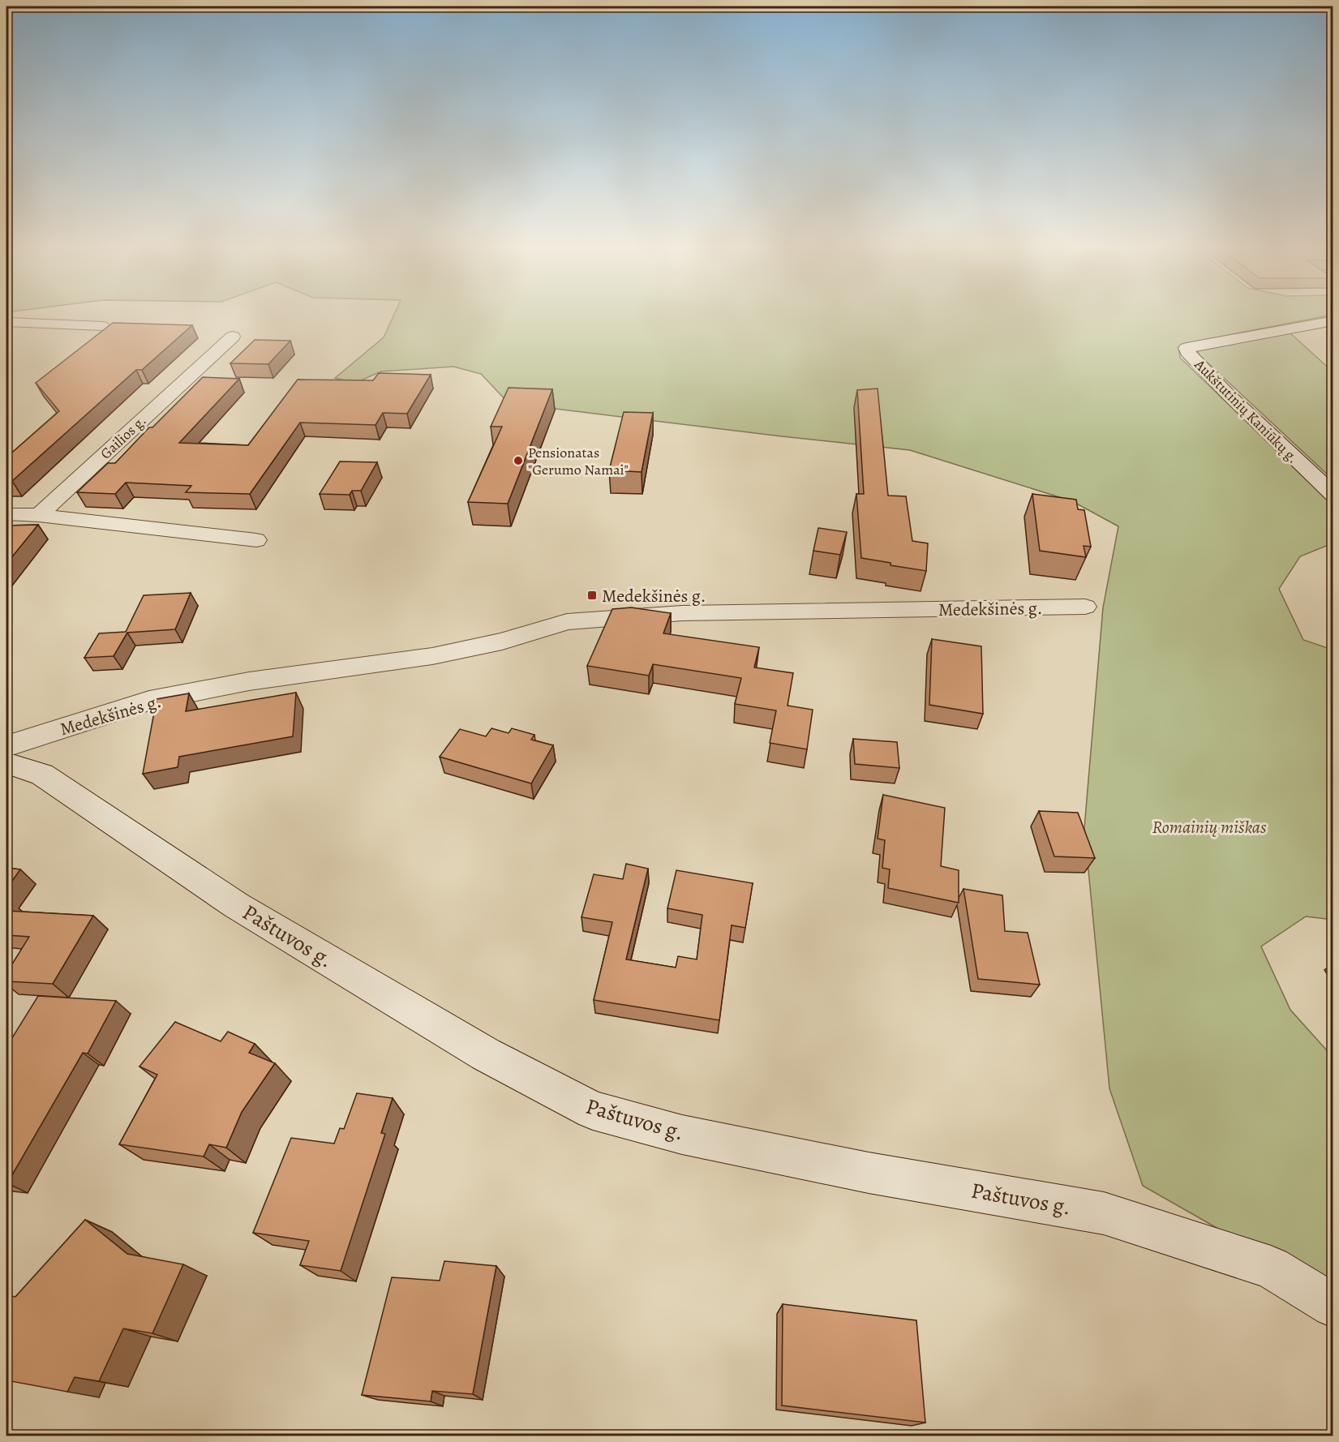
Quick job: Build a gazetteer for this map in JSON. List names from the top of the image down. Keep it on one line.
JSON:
{"streets":{"street":["Aukštutinių Kaniūkų g.","Gailios g.","Medekšinės g.","Paštuvos g."]},"parks":["Romainių miškas"],"places":{"other":["Pensionatas \"Gerumo Namai\""],"transit":["Medekšinės g."]}}
